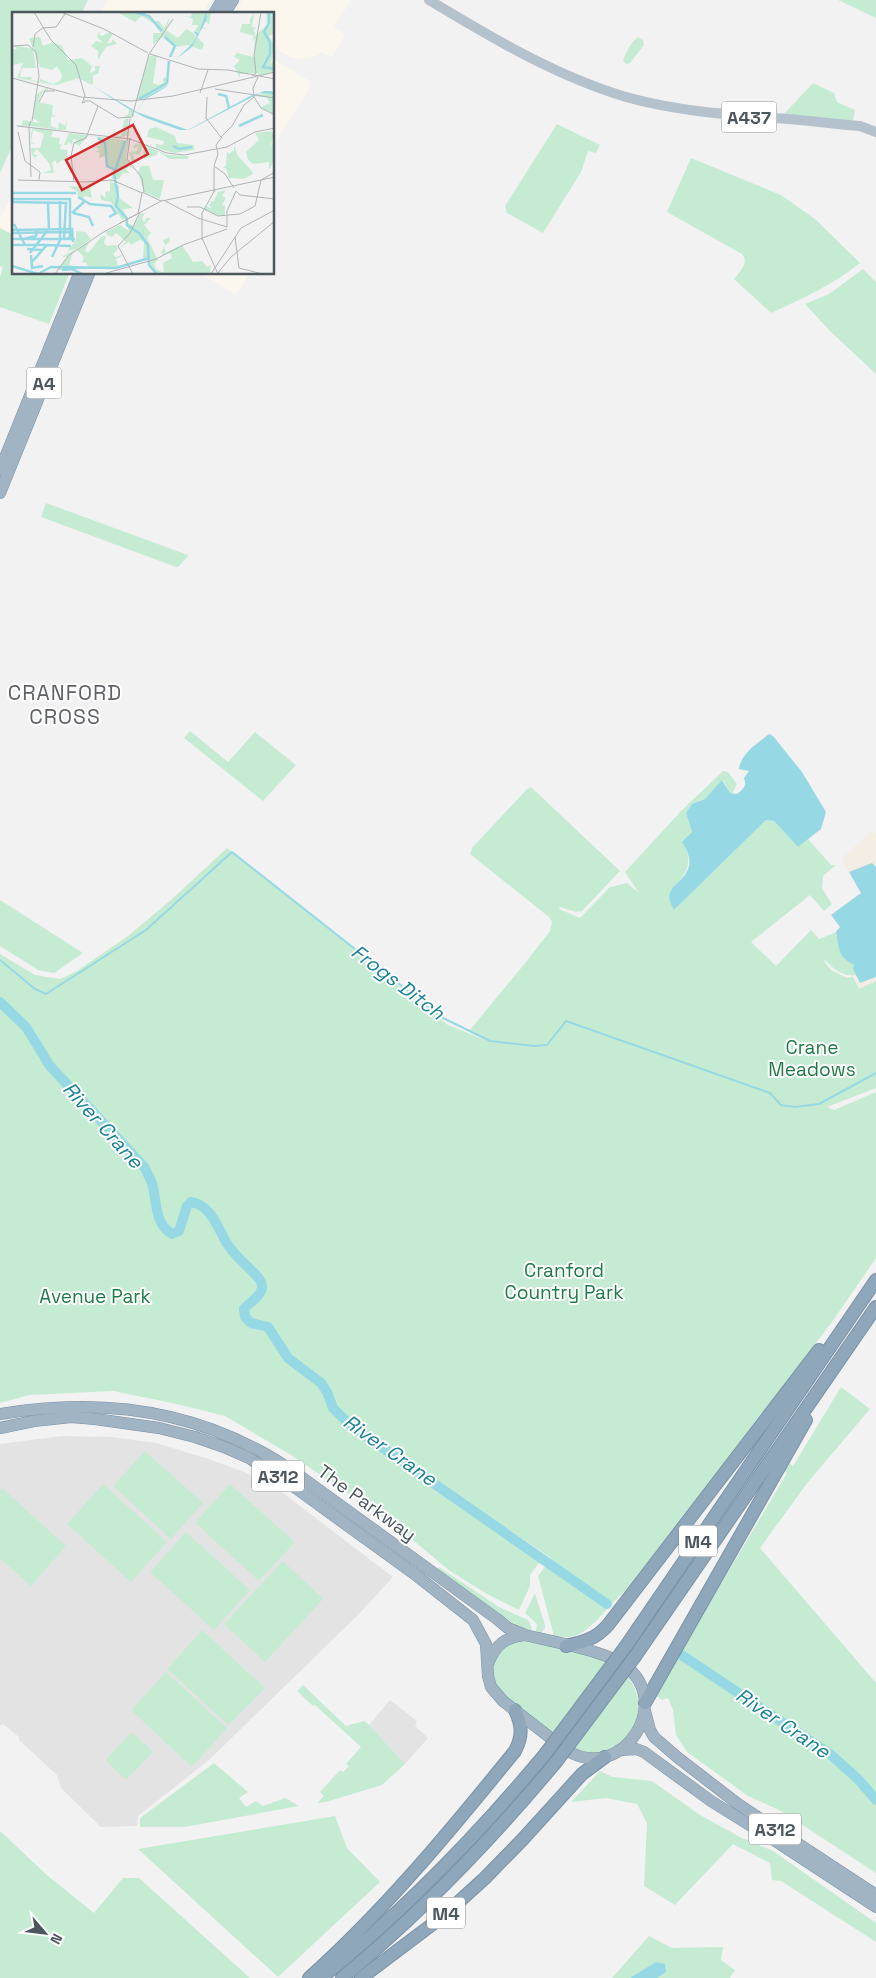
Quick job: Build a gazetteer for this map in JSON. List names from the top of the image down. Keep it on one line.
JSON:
{"streets":{"highway":["A4","A312","The Parkway","M4"],"main road":["A437"]},"crossings":[["A312","The Parkway"],["A312","M4"],["The Parkway","M4"]],"districts":["CRANFORD CROSS"],"water":["Frogs Ditch","River Crane"],"parks":["Crane Meadows","Cranford Country Park","Avenue Park"],"north":"bottom right"}
